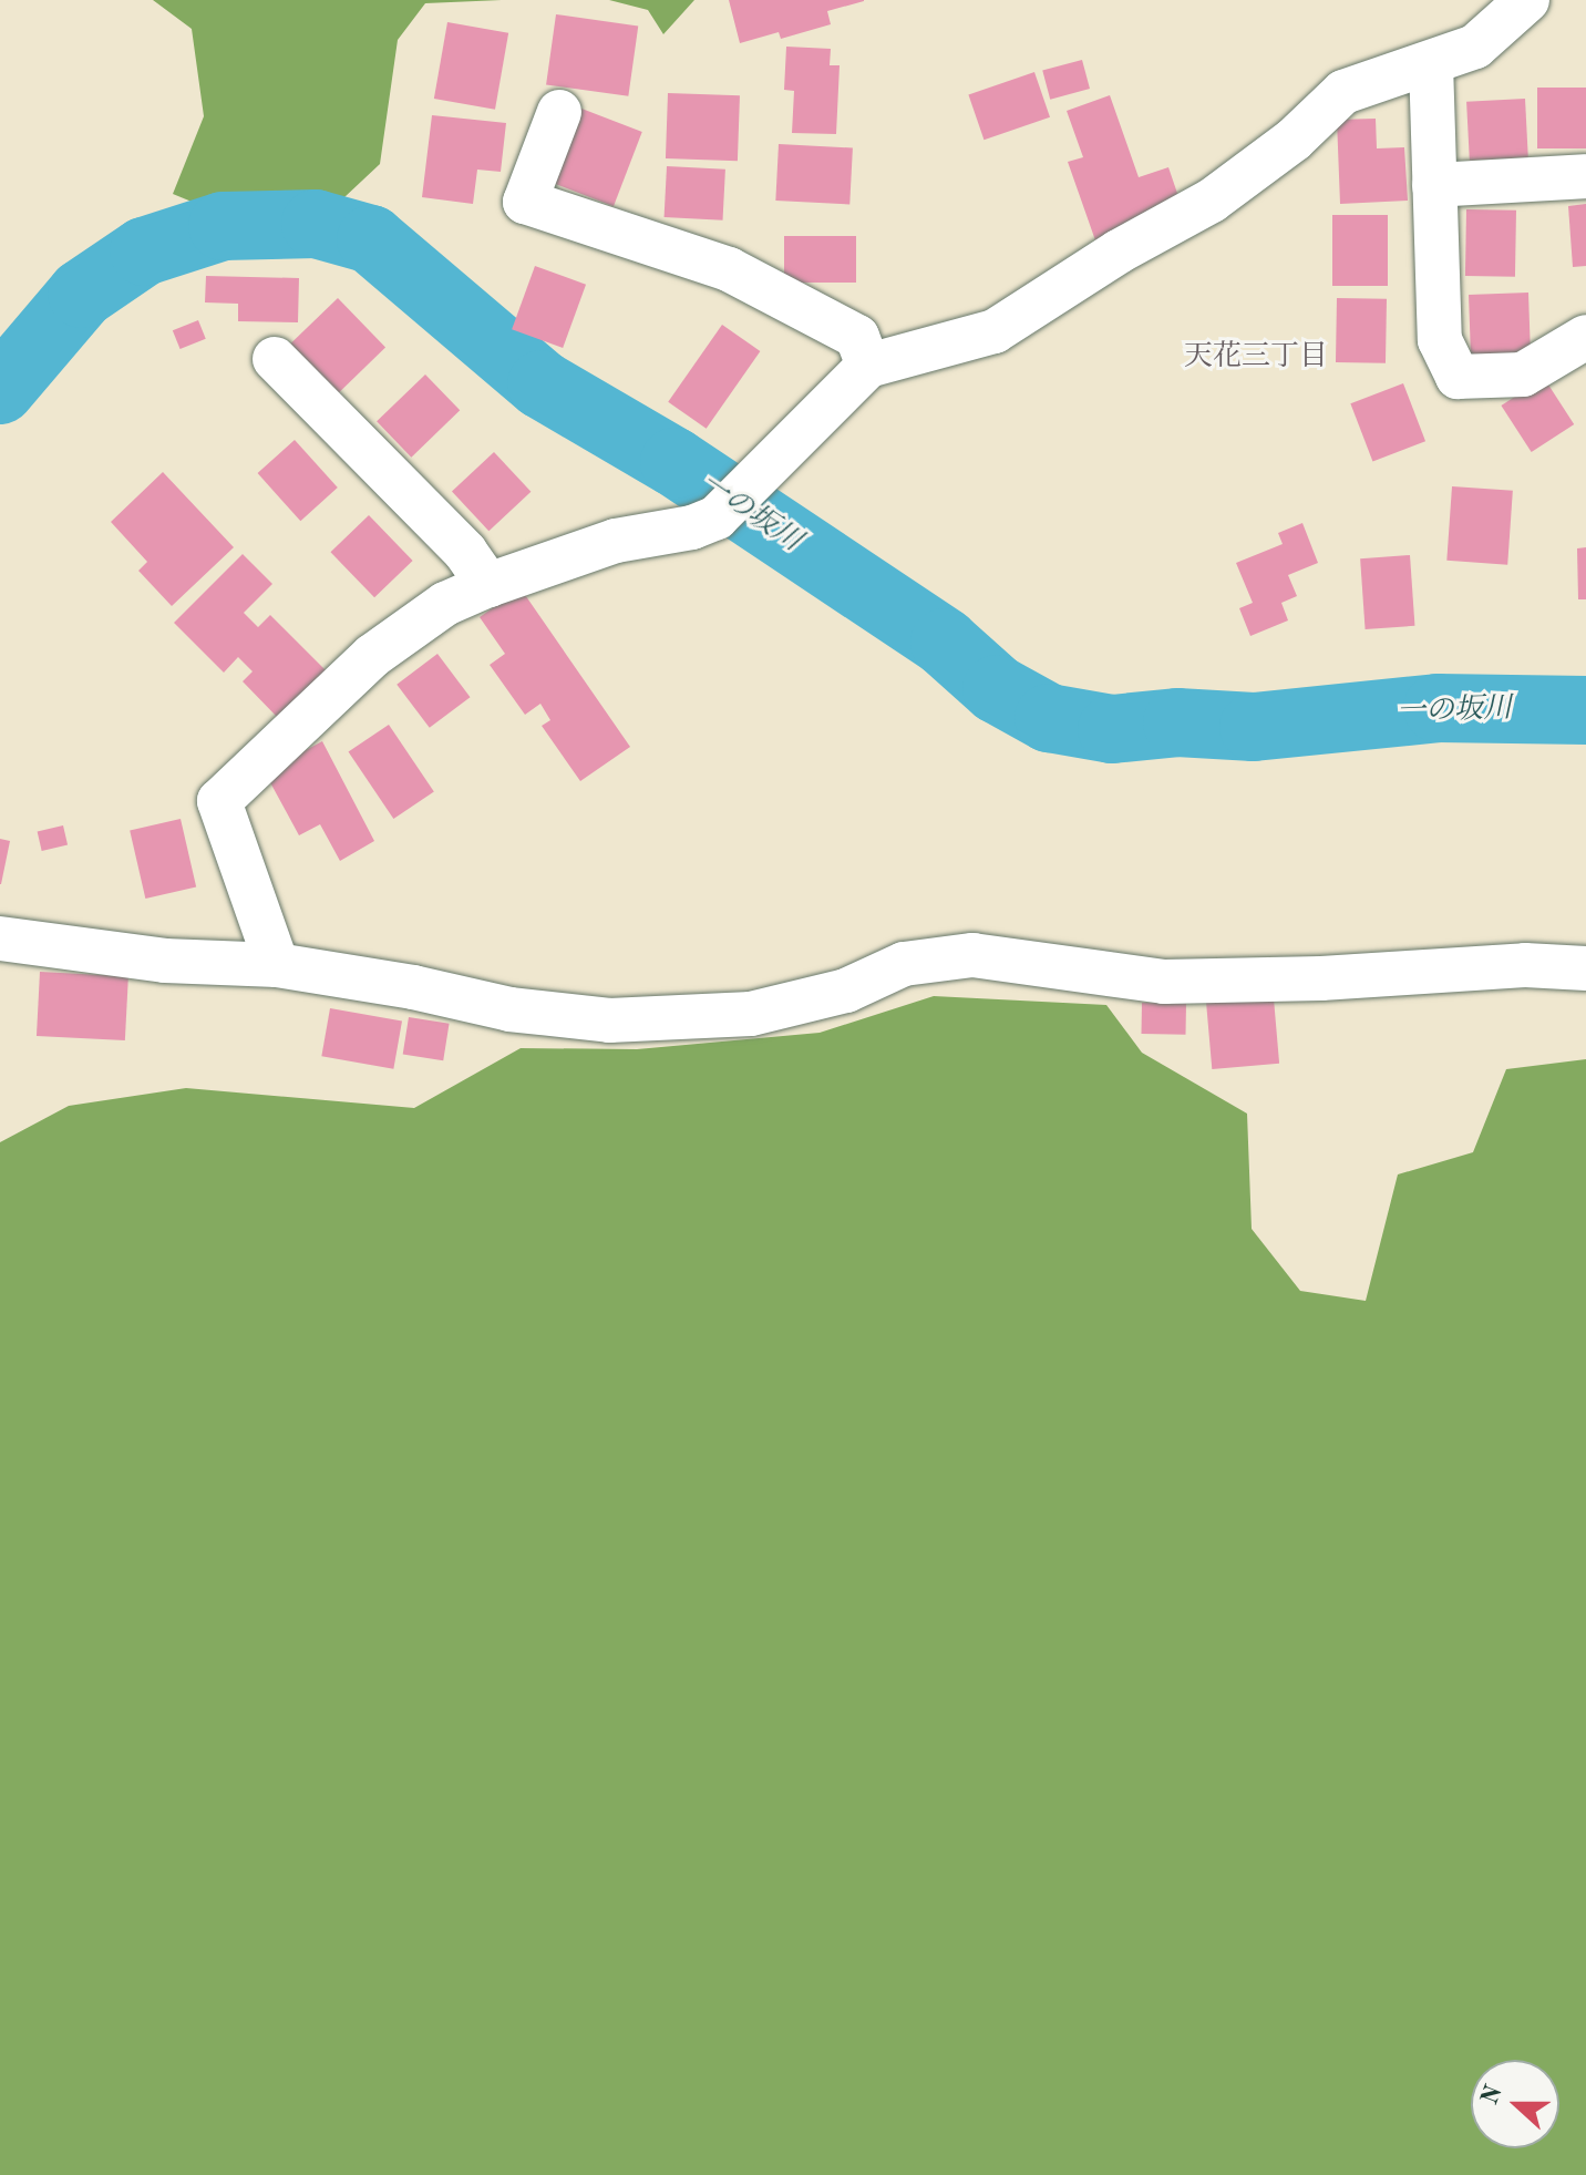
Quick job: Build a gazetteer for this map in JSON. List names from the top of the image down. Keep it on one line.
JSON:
{"districts":["天花三丁目"],"water":["一の坂川"],"north":"left"}
